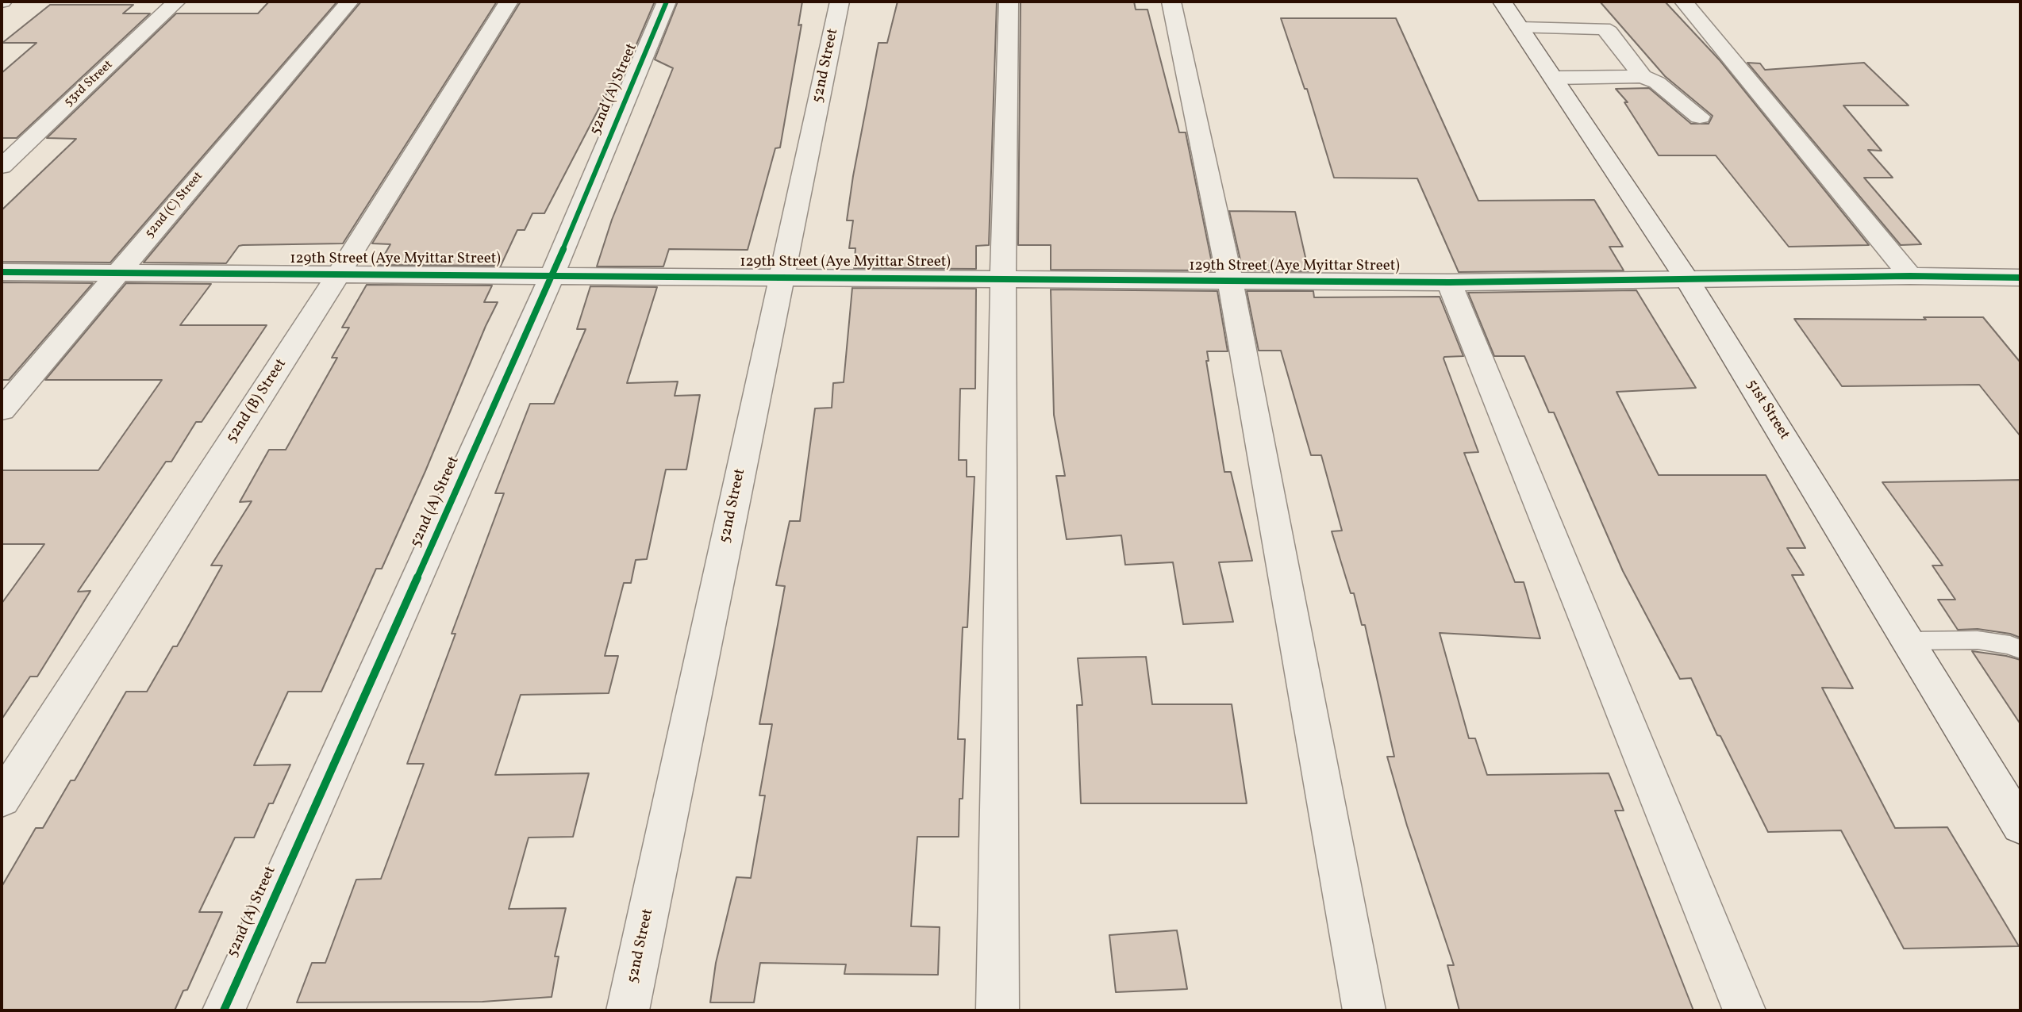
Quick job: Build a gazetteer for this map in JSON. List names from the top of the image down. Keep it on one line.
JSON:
{"streets":{"street":["52nd Street","53rd Street","52nd (A) Street","52nd (C) Street","129th Street (Aye Myittar Street)","52nd (B) Street","51st Street"]},"crossings":[["52nd Street","129th Street (Aye Myittar Street)"],["52nd (A) Street","129th Street (Aye Myittar Street)"],["52nd (C) Street","129th Street (Aye Myittar Street)"],["129th Street (Aye Myittar Street)","52nd (B) Street"],["129th Street (Aye Myittar Street)","51st Street"]]}
